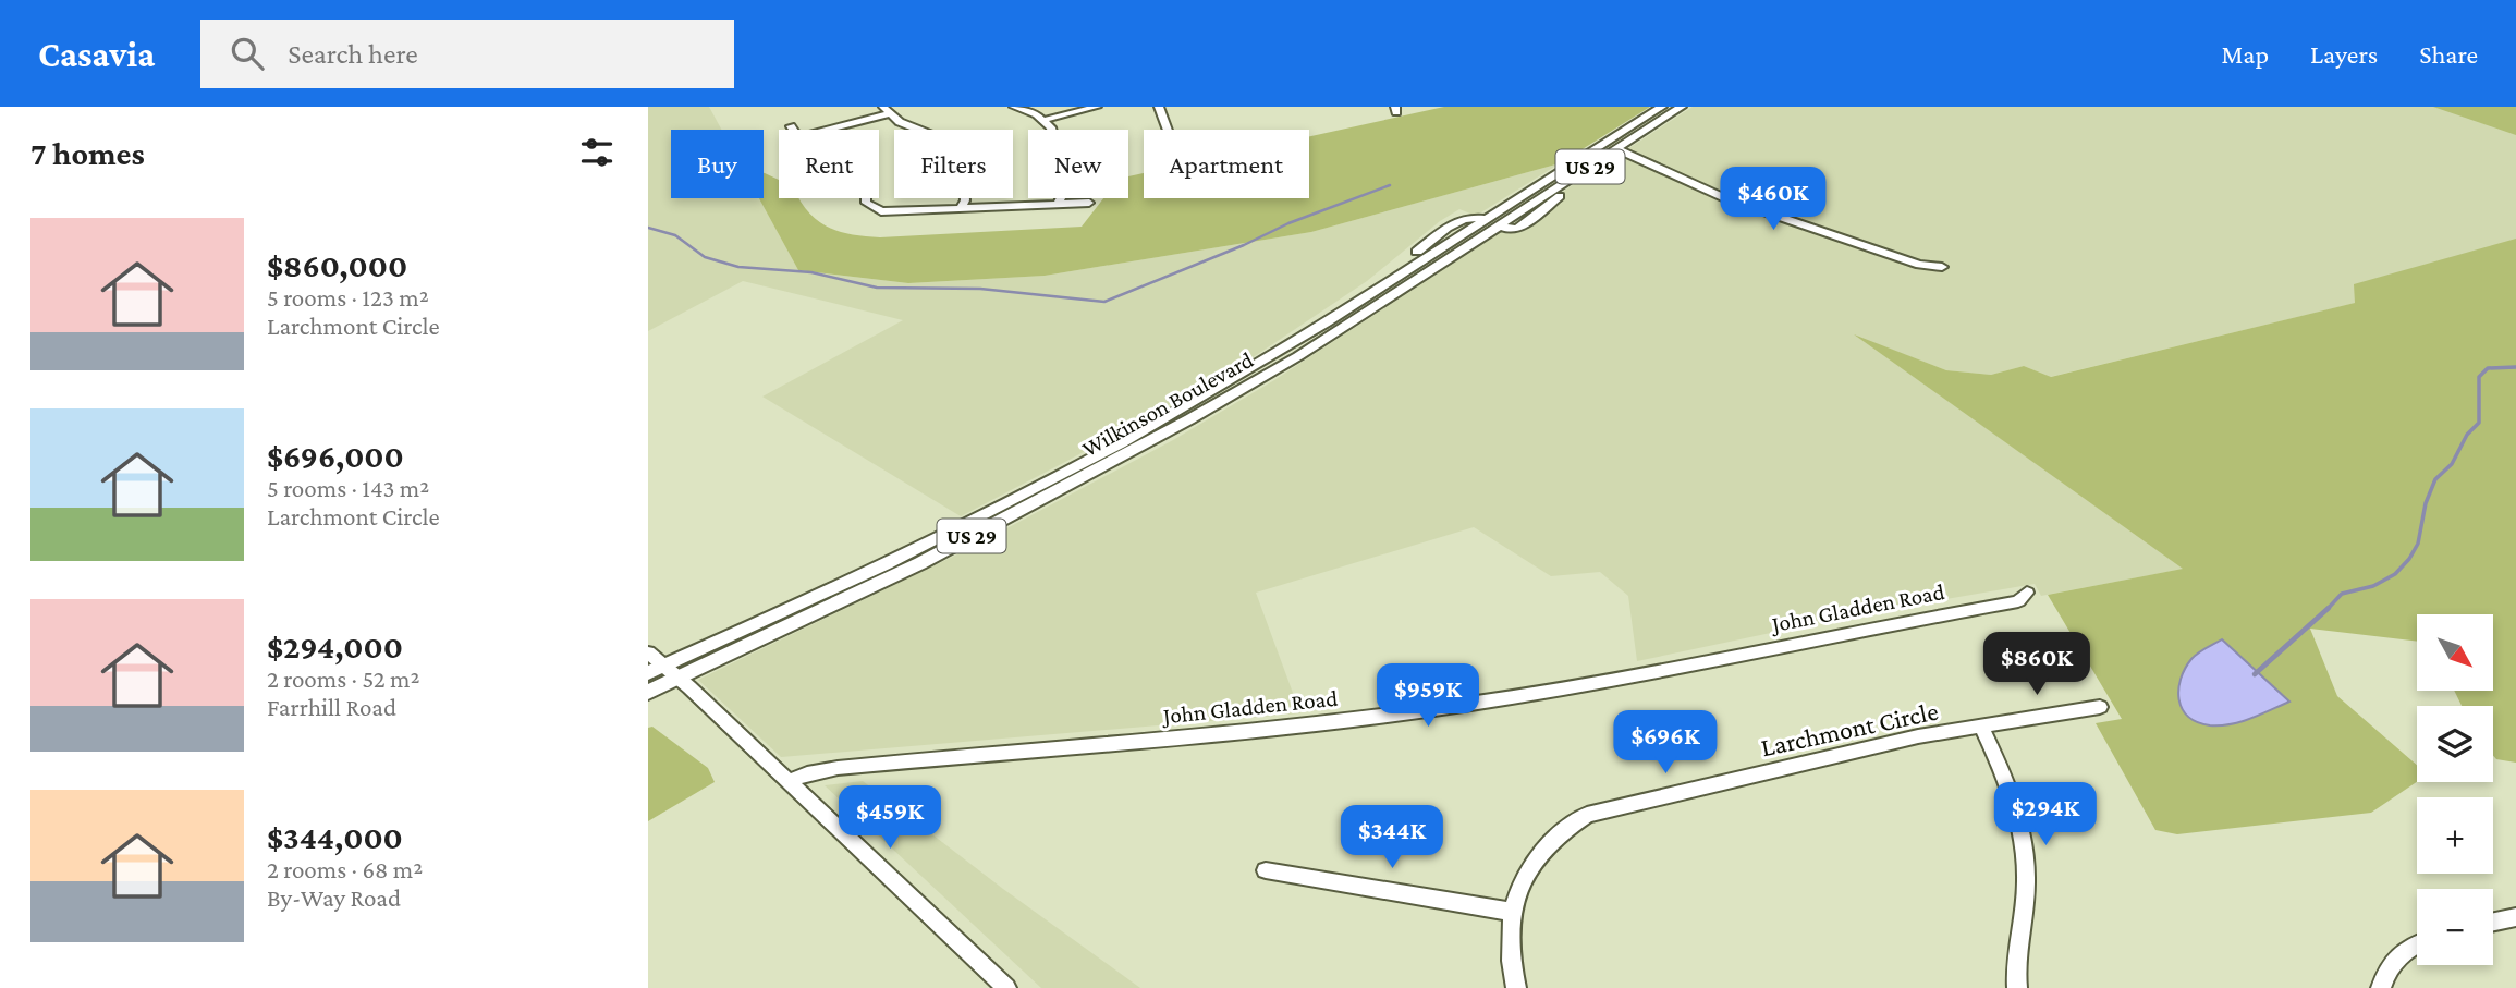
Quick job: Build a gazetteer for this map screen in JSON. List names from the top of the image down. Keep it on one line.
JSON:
{"streets":{"main road":["US 29","Wilkinson Boulevard"],"street":["John Gladden Road","Larchmont Circle"]},"crossings":[["US 29","Wilkinson Boulevard"]],"north":"bottom right","page":{"header":"Casavia","search":"Search here","nav":["Map","Layers","Share"],"heading":"7 homes","chip":["Buy","Rent","Filters","New","Apartment"],"price":["$460K","$860K","$959K","$696K","$294K","$459K","$344K"],"list":[{"name":"$860,000","note":"5 rooms · 123 m² · Larchmont Circle"},{"name":"$696,000","note":"5 rooms · 143 m² · Larchmont Circle"},{"name":"$294,000","note":"2 rooms · 52 m² · Farrhill Road"},{"name":"$344,000","note":"2 rooms · 68 m² · By-Way Road"}],"map_buttons":["+","−"]}}
